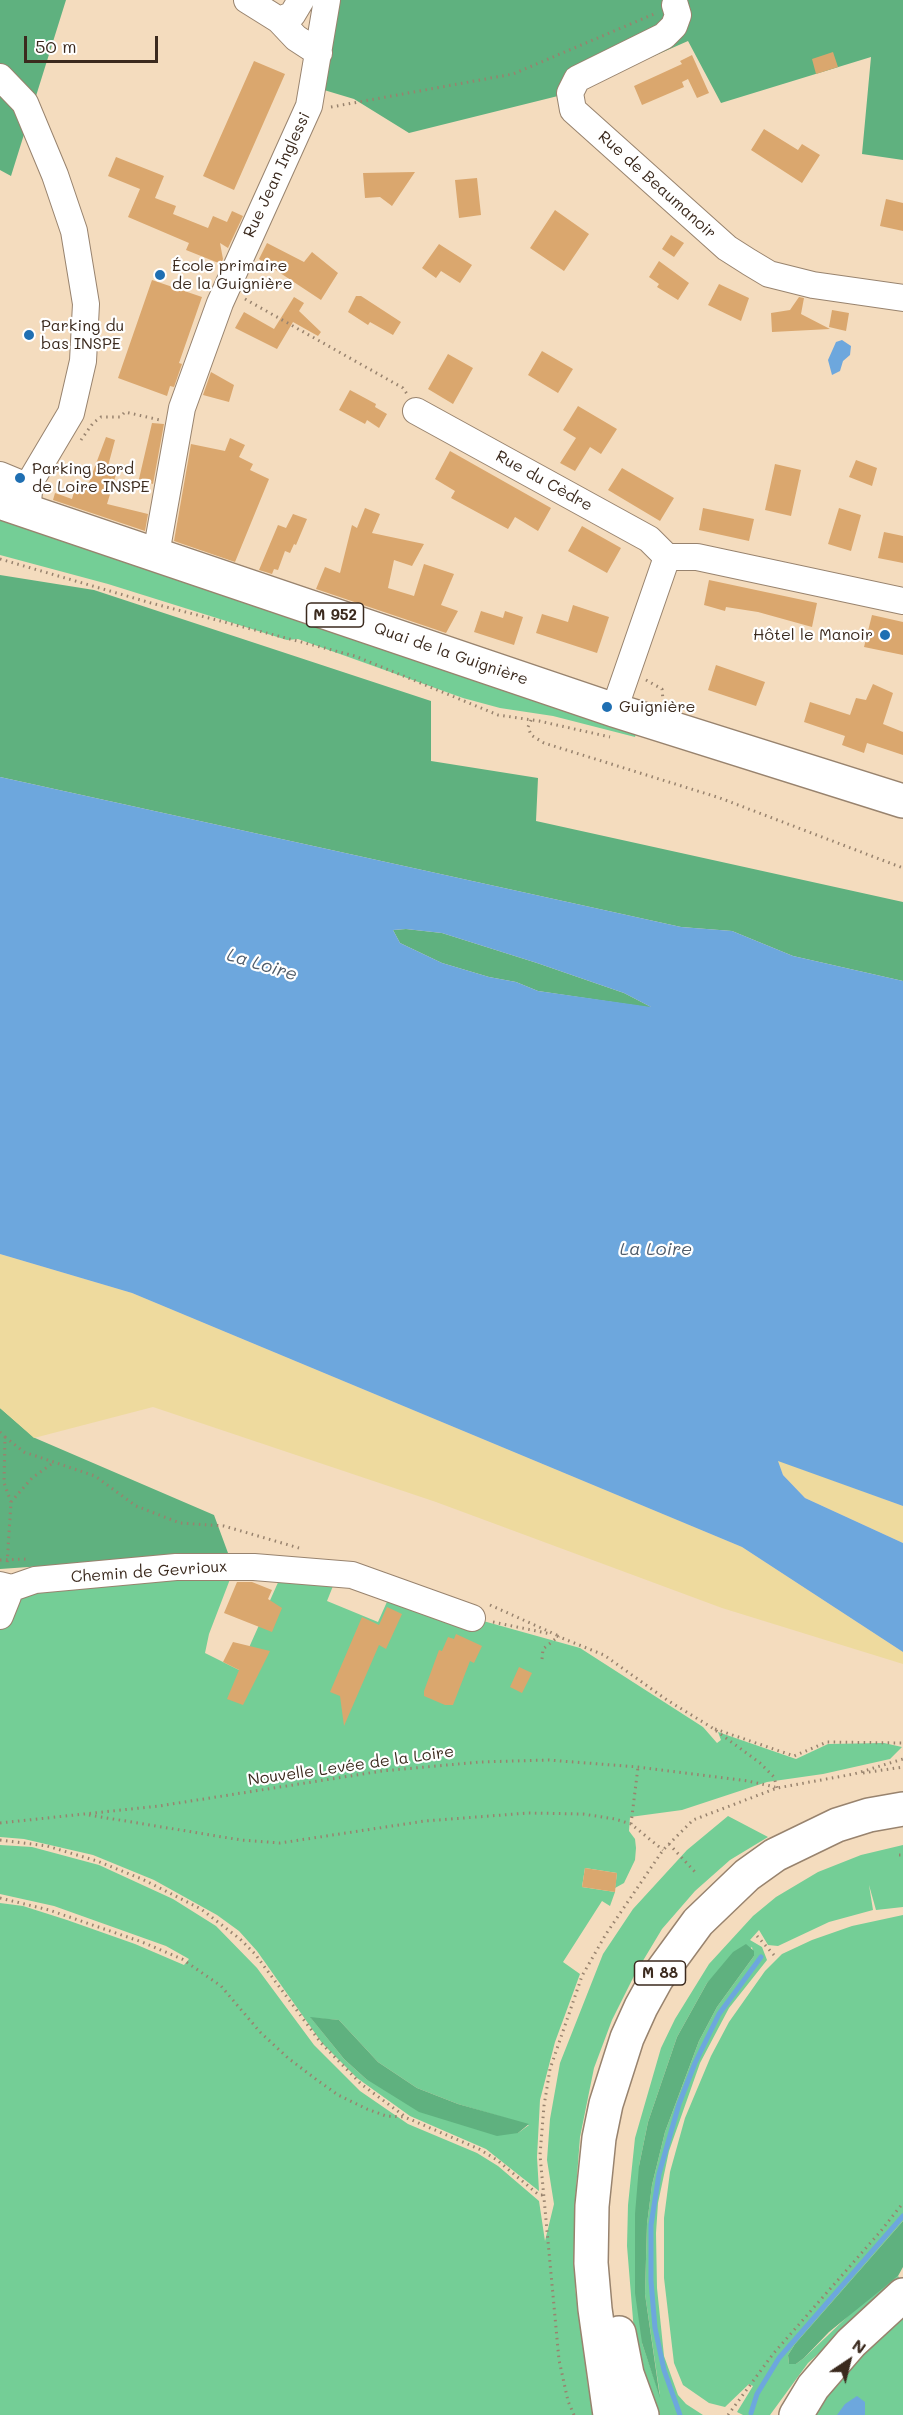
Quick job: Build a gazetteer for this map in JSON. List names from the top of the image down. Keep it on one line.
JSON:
{"streets":{"main road":["M 952","Quai de la Guignière","M 88"],"street":["Rue Jean Inglessi","Rue de Beaumanoir","Rue du Cèdre","Chemin de Gevrioux"],"path":["Nouvelle Levée de la Loire"]},"crossings":[["Rue Jean Inglessi","Quai de la Guignière"]],"water":["La Loire"],"places":["École primaire de la Guignière","Parking du bas INSPE","Parking Bord de Loire INSPE","Hôtel le Manoir","Guignière"],"scale_bar":"50 m","north":"top right"}
